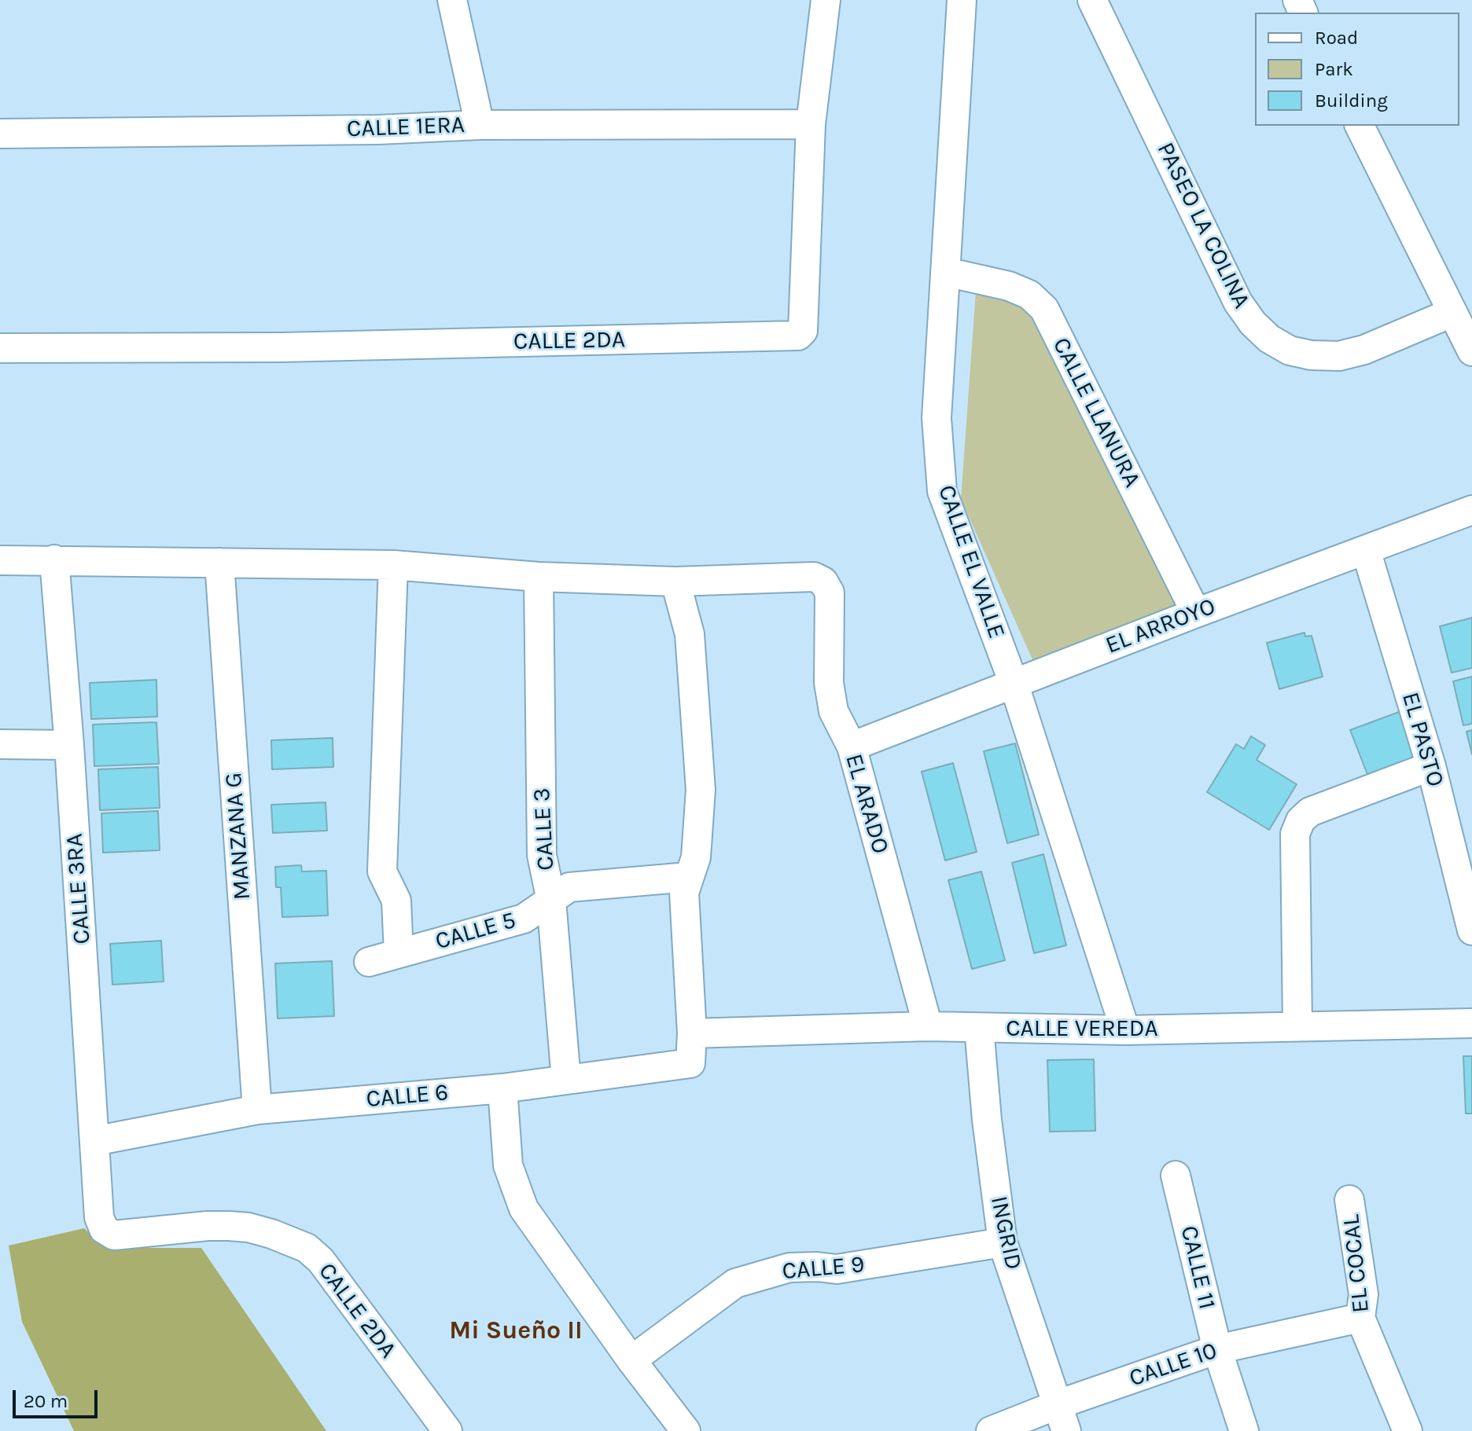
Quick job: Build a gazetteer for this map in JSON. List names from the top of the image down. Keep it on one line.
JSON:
{"streets":{"street":["CALLE 1ERA","PASEO LA COLINA","CALLE 2DA","CALLE LLANURA","CALLE EL VALLE","EL ARROYO","EL PASTO","EL ARADO","CALLE 3","MANZANA G","CALLE 3RA","CALLE 5","CALLE VEREDA","CALLE 6","INGRID","EL COCAL","CALLE 11","CALLE 9","CALLE 10"]},"crossings":[["CALLE 1ERA","CALLE 2DA"],["CALLE 2DA","CALLE 3RA"],["CALLE LLANURA","CALLE EL VALLE"],["CALLE LLANURA","EL ARROYO"],["CALLE EL VALLE","EL ARROYO"],["CALLE EL VALLE","CALLE VEREDA"],["EL ARROYO","EL PASTO"],["EL ARROYO","EL ARADO"],["EL ARADO","CALLE VEREDA"],["CALLE 3","CALLE 5"],["CALLE 3","CALLE 6"],["MANZANA G","CALLE 6"],["CALLE 3RA","CALLE 6"],["CALLE VEREDA","CALLE 6"],["CALLE VEREDA","INGRID"],["INGRID","CALLE 9"],["INGRID","CALLE 10"],["EL COCAL","CALLE 10"],["CALLE 11","CALLE 10"]],"districts":["Mi Sueño II"],"legend":["Road","Park","Building"],"scale_bar":"20 m"}
